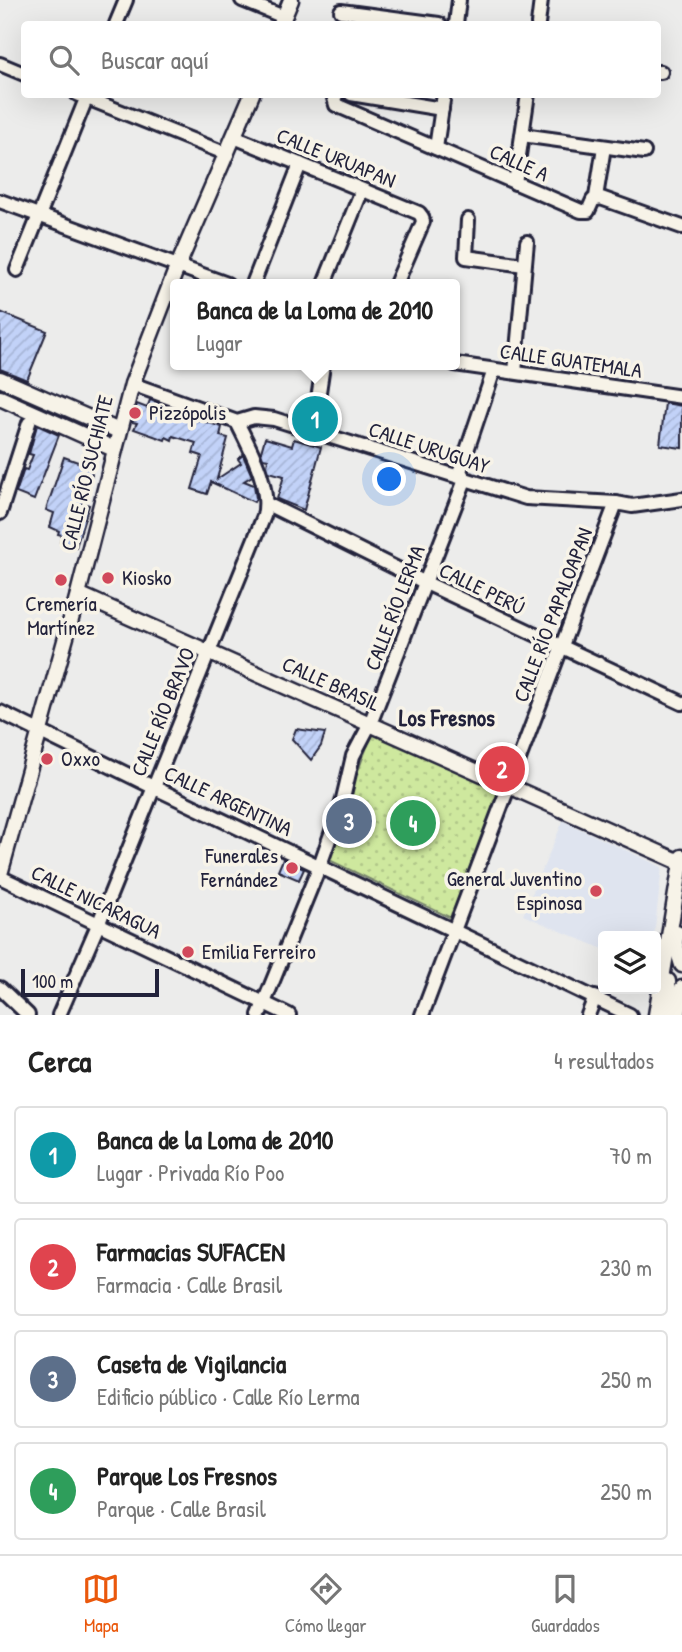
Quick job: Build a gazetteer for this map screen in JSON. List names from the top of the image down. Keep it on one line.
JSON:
{"streets":{"main road":["CALLE RÍO SUCHIATE","CALLE BRASIL"],"street":["CALLE URUAPAN","CALLE A","CALLE GUATEMALA","CALLE URUGUAY","CALLE PERÚ","CALLE RÍO LERMA","CALLE RÍO PAPALOAPAN","CALLE RÍO BRAVO","CALLE ARGENTINA","CALLE NICARAGUA"]},"crossings":[["CALLE URUAPAN","CALLE RÍO SUCHIATE"],["CALLE GUATEMALA","CALLE RÍO LERMA"],["CALLE URUGUAY","CALLE RÍO SUCHIATE"],["CALLE URUGUAY","CALLE RÍO LERMA"],["CALLE URUGUAY","CALLE RÍO PAPALOAPAN"],["CALLE RÍO SUCHIATE","CALLE BRASIL"],["CALLE RÍO SUCHIATE","CALLE ARGENTINA"],["CALLE RÍO SUCHIATE","CALLE NICARAGUA"],["CALLE PERÚ","CALLE RÍO LERMA"],["CALLE PERÚ","CALLE RÍO PAPALOAPAN"],["CALLE PERÚ","CALLE RÍO BRAVO"],["CALLE RÍO LERMA","CALLE BRASIL"],["CALLE RÍO LERMA","CALLE ARGENTINA"],["CALLE RÍO LERMA","CALLE NICARAGUA"],["CALLE RÍO PAPALOAPAN","CALLE BRASIL"],["CALLE RÍO PAPALOAPAN","CALLE ARGENTINA"],["CALLE BRASIL","CALLE RÍO BRAVO"],["CALLE RÍO BRAVO","CALLE ARGENTINA"],["CALLE RÍO BRAVO","CALLE NICARAGUA"]],"districts":["Los Fresnos"],"places":["Pizzópolis","Kiosko","Cremería Martínez","Oxxo","Funerales Fernández","General Juventino Espinosa","Emilia Ferreiro"],"scale_bar":"100 m","page":{"search":"Buscar aquí","popup":["Banca de la Loma de 2010","Lugar"],"pins":["1","2","3","4"],"scale":"100 m","heading":["Cerca","4 resultados"],"list":[{"mark":"1","name":"Banca de la Loma de 2010","note":"Lugar · Privada Río Poo","value":"70 m"},{"mark":"2","name":"Farmacias SUFACEN","note":"Farmacia · Calle Brasil","value":"230 m"},{"mark":"3","name":"Caseta de Vigilancia","note":"Edificio público · Calle Río Lerma","value":"250 m"},{"mark":"4","name":"Parque Los Fresnos","note":"Parque · Calle Brasil","value":"250 m"}],"nav":["Mapa","Cómo llegar","Guardados"]}}
